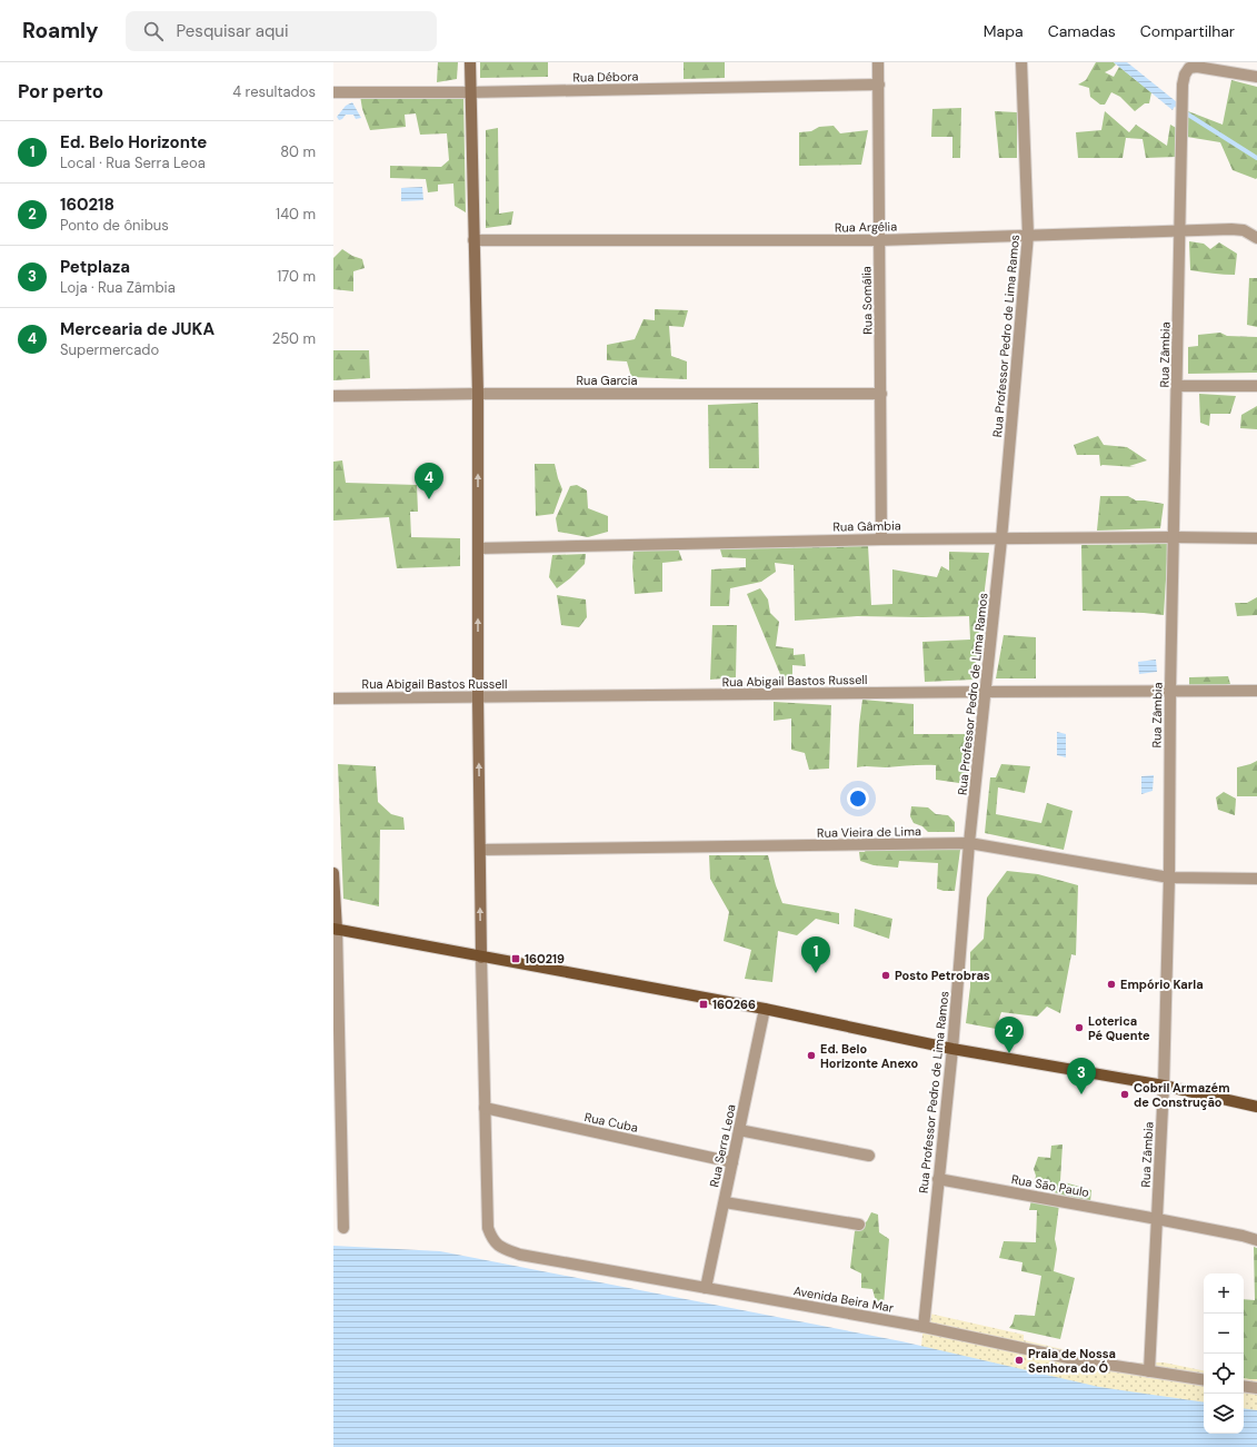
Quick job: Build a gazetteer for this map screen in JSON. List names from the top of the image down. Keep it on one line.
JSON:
{"streets":{"street":["Rua Débora","Rua Argélia","Rua Somália","Rua Professor Pedro de Lima Ramos","Rua Zâmbia","Rua Garcia","Rua Gâmbia","Rua Abigail Bastos Russell","Rua Vieira de Lima","Rua Cuba","Rua Serra Leoa","Rua São Paulo","Avenida Beira Mar"]},"crossings":[["Rua Débora","Rua Somália"],["Rua Argélia","Rua Somália"],["Rua Argélia","Rua Professor Pedro de Lima Ramos"],["Rua Argélia","Rua Zâmbia"],["Rua Somália","Rua Garcia"],["Rua Somália","Rua Gâmbia"],["Rua Professor Pedro de Lima Ramos","Rua Gâmbia"],["Rua Professor Pedro de Lima Ramos","Rua Abigail Bastos Russell"],["Rua Professor Pedro de Lima Ramos","Rua Vieira de Lima"],["Rua Professor Pedro de Lima Ramos","Rua São Paulo"],["Rua Professor Pedro de Lima Ramos","Avenida Beira Mar"],["Rua Zâmbia","Rua Gâmbia"],["Rua Zâmbia","Rua Abigail Bastos Russell"],["Rua Zâmbia","Rua Vieira de Lima"],["Rua Zâmbia","Rua São Paulo"],["Rua Zâmbia","Avenida Beira Mar"],["Rua Cuba","Rua Serra Leoa"],["Rua Cuba","Avenida Beira Mar"],["Rua Serra Leoa","Avenida Beira Mar"]],"places":{"transit":["160219","160266"],"other":["Posto Petrobras","Empório Karla","Loterica Pé Quente","Ed. Belo Horizonte Anexo","Cobril Armazém de Construção","Praia de Nossa Senhora do Ó"]},"page":{"header":"Roamly","search":"Pesquisar aqui","nav":["Mapa","Camadas","Compartilhar"],"heading":["Por perto","4 resultados"],"list":[{"mark":"1","name":"Ed. Belo Horizonte","note":"Local · Rua Serra Leoa","value":"80 m"},{"mark":"2","name":"160218","note":"Ponto de ônibus","value":"140 m"},{"mark":"3","name":"Petplaza","note":"Loja · Rua Zâmbia","value":"170 m"},{"mark":"4","name":"Mercearia de JUKA","note":"Supermercado","value":"250 m"}],"pins":["4","1","2","3"],"map_buttons":["+","−"]}}
